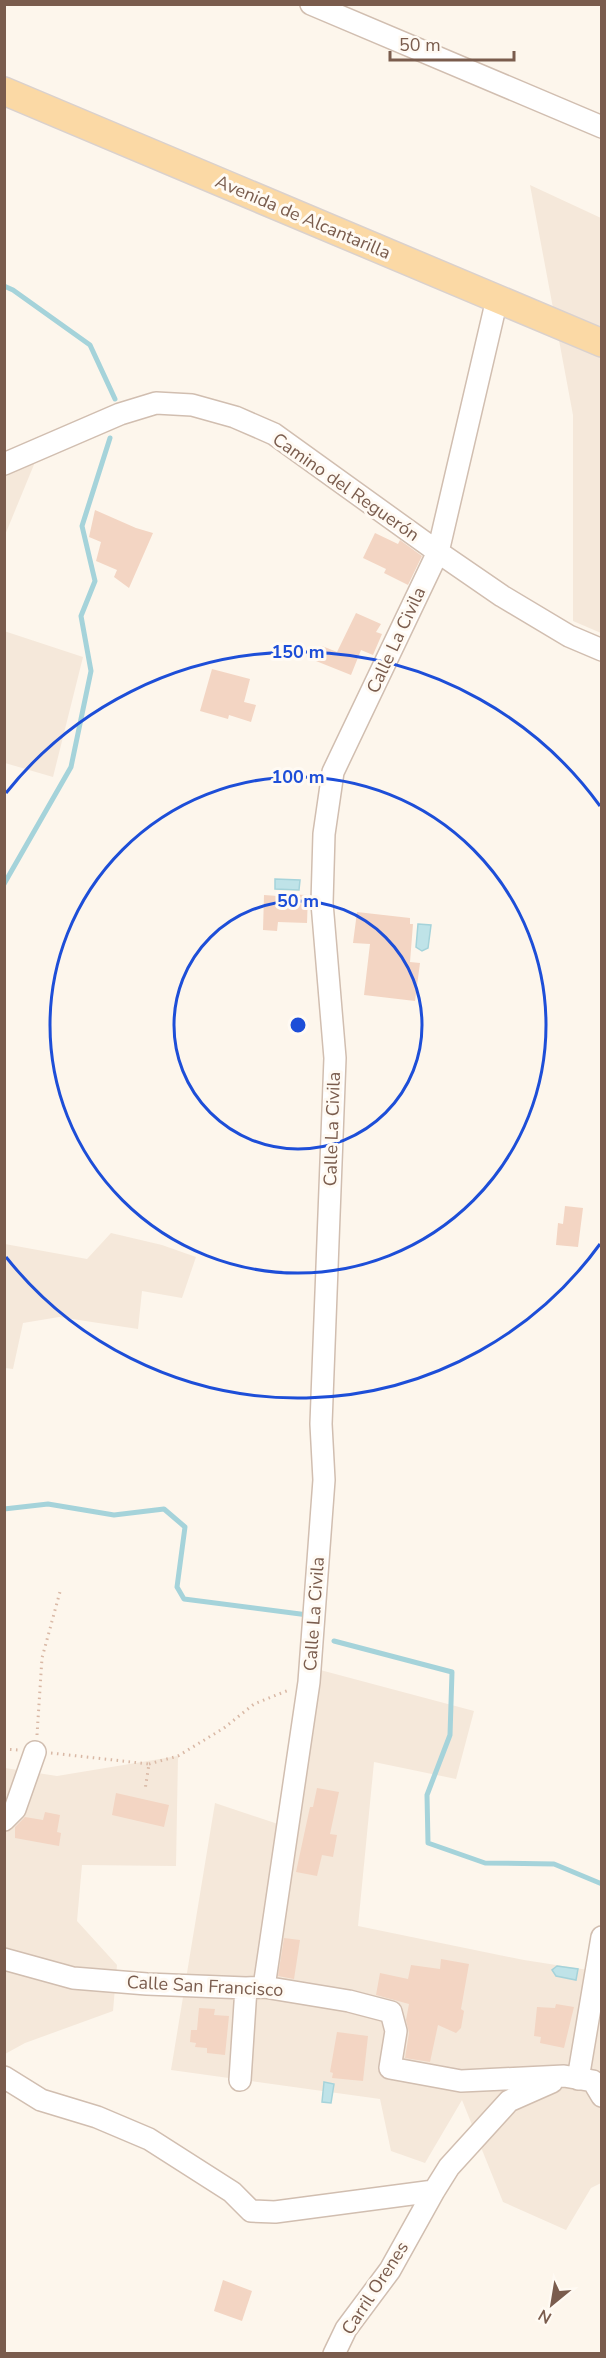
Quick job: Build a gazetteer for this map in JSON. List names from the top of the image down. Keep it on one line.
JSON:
{"streets":{"main road":["Avenida de Alcantarilla"],"street":["Camino del Reguerón","Calle La Civila","Calle San Francisco","Carril Orenes"]},"crossings":[["Avenida de Alcantarilla","Calle La Civila"],["Camino del Reguerón","Calle La Civila"],["Calle La Civila","Calle San Francisco"],["Calle San Francisco","Carril Orenes"]],"scale_bar":"50 m","north":"bottom left","rings":["150 m","100 m","50 m"]}
